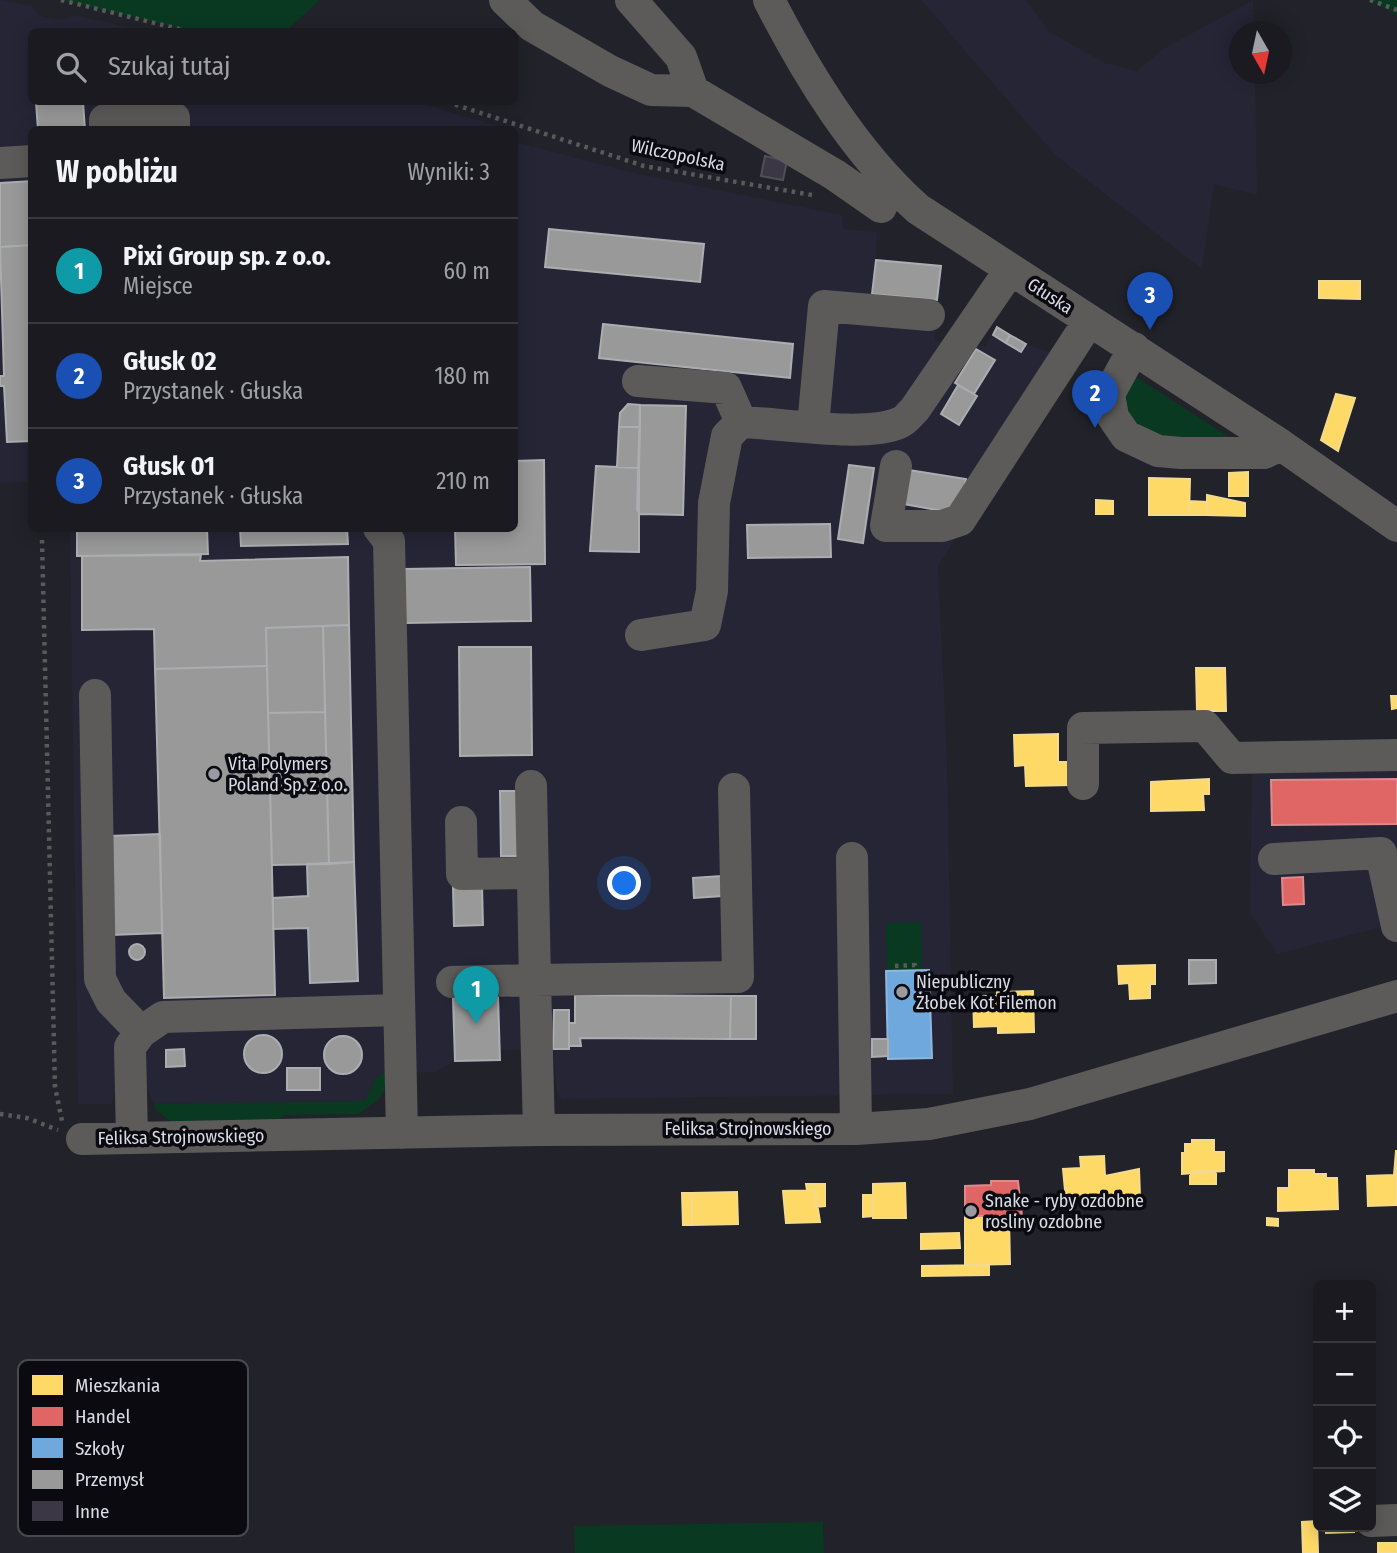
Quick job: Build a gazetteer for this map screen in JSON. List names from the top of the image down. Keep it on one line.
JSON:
{"streets":{"street":["Głuska","Feliksa Strojnowskiego"],"path":["Wilczopolska"]},"places":["Vita Polymers Poland Sp. z o.o.","Niepubliczny Żłobek Kot Filemon","Snake - ryby ozdobne rosliny ozdobne"],"legend":["Mieszkania","Handel","Szkoły","Przemysł","Inne"],"north":"bottom","page":{"search":"Szukaj tutaj","heading":["W pobliżu","Wyniki: 3"],"list":[{"mark":"1","name":"Pixi Group sp. z o.o.","note":"Miejsce","value":"60 m"},{"mark":"2","name":"Głusk 02","note":"Przystanek · Głuska","value":"180 m"},{"mark":"3","name":"Głusk 01","note":"Przystanek · Głuska","value":"210 m"}],"pins":["3","2","1"],"map_buttons":["+","−"]}}
